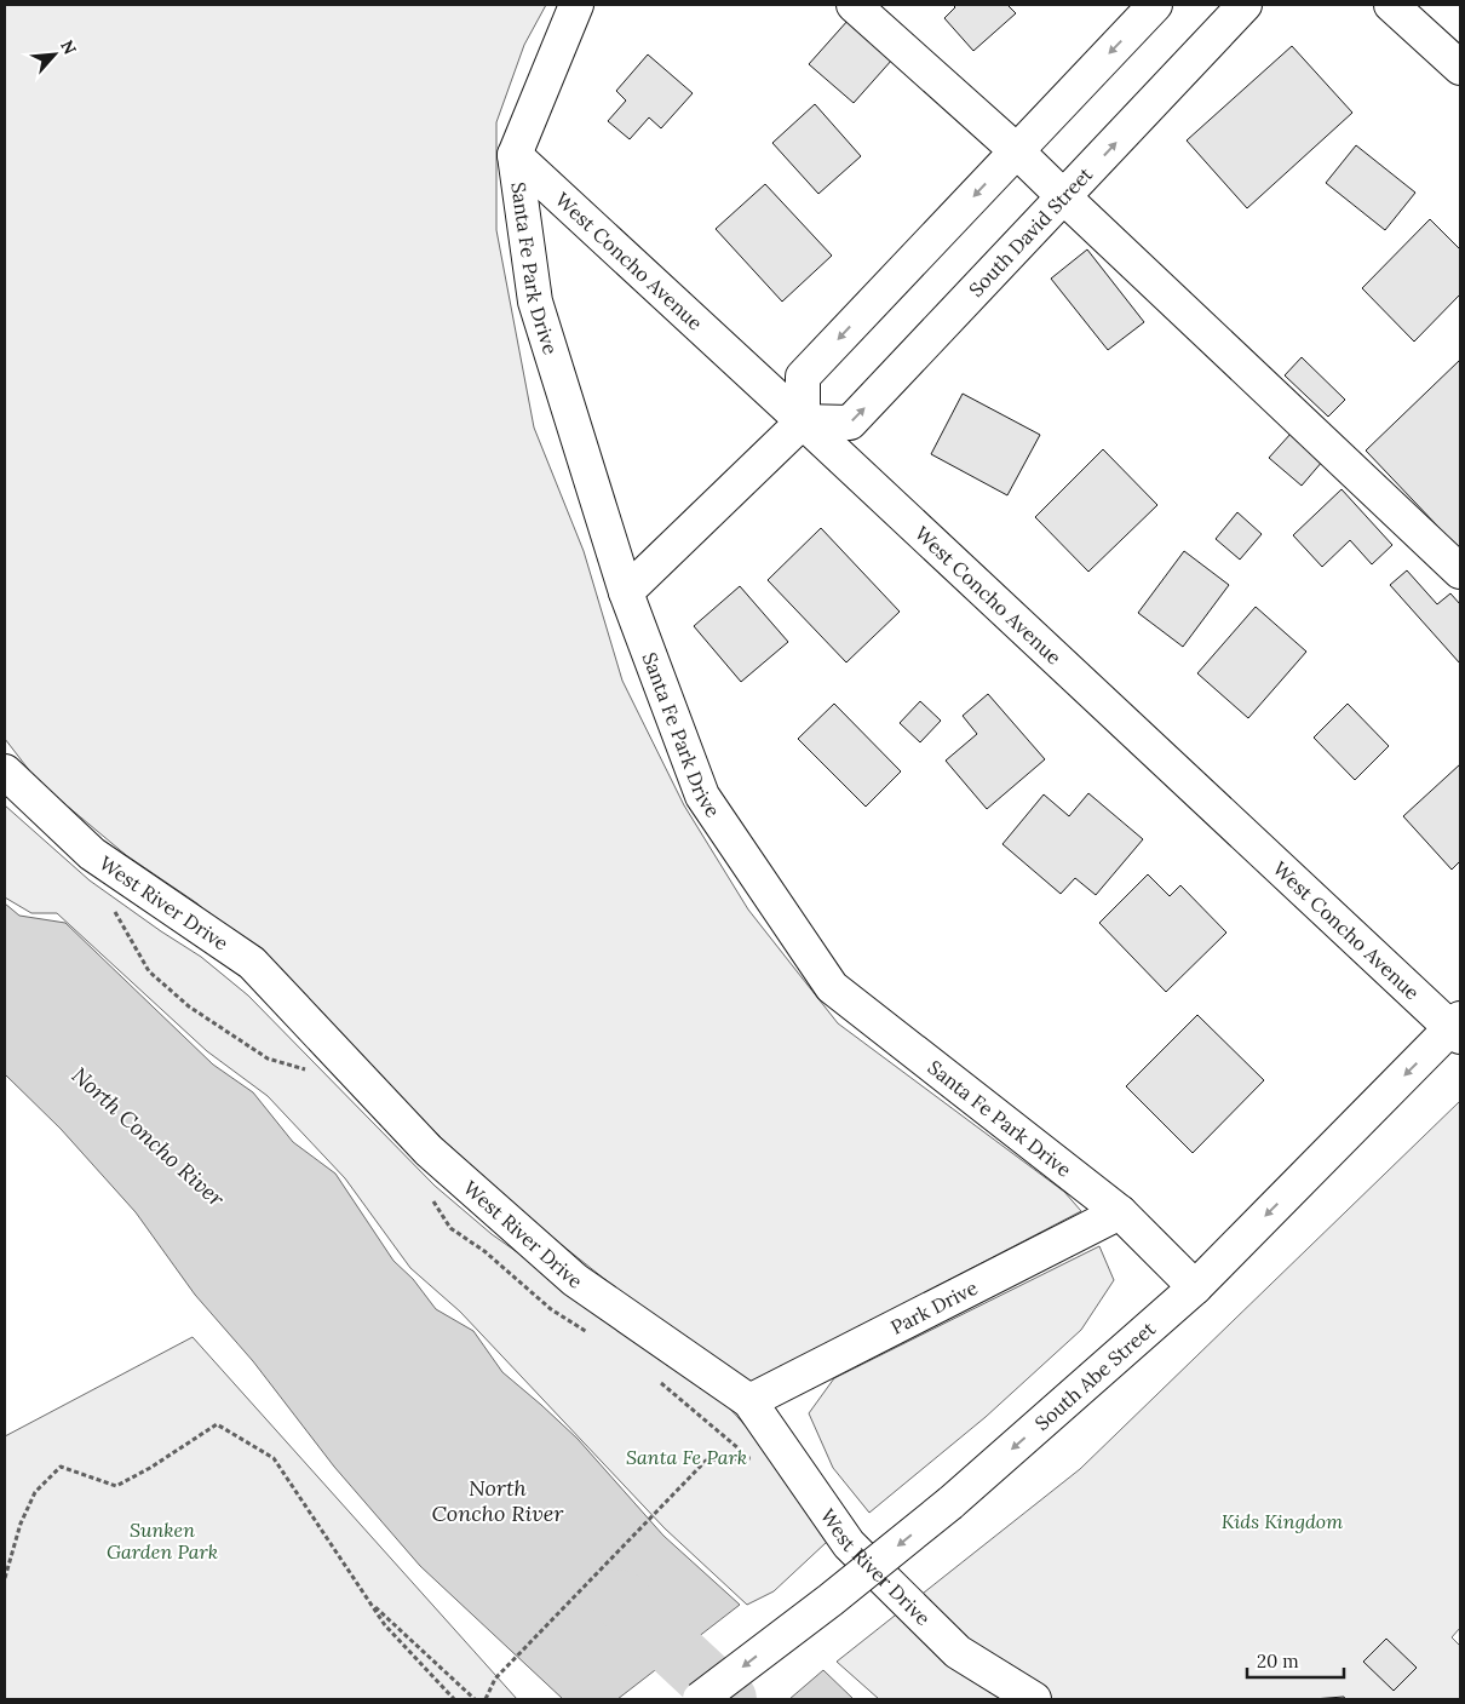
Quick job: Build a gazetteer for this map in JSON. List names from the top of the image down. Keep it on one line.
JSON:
{"streets":{"street":["South David Street","West Concho Avenue","Santa Fe Park Drive","West River Drive","Park Drive","South Abe Street"]},"crossings":[["South David Street","West Concho Avenue"],["West Concho Avenue","Santa Fe Park Drive"],["West Concho Avenue","South Abe Street"],["Santa Fe Park Drive","Park Drive"],["Santa Fe Park Drive","South Abe Street"],["West River Drive","Park Drive"]],"one_way":["South Abe Street"],"water":["North Concho River"],"parks":["Santa Fe Park","Kids Kingdom","Sunken Garden Park"],"scale_bar":"20 m","north":"top right"}
